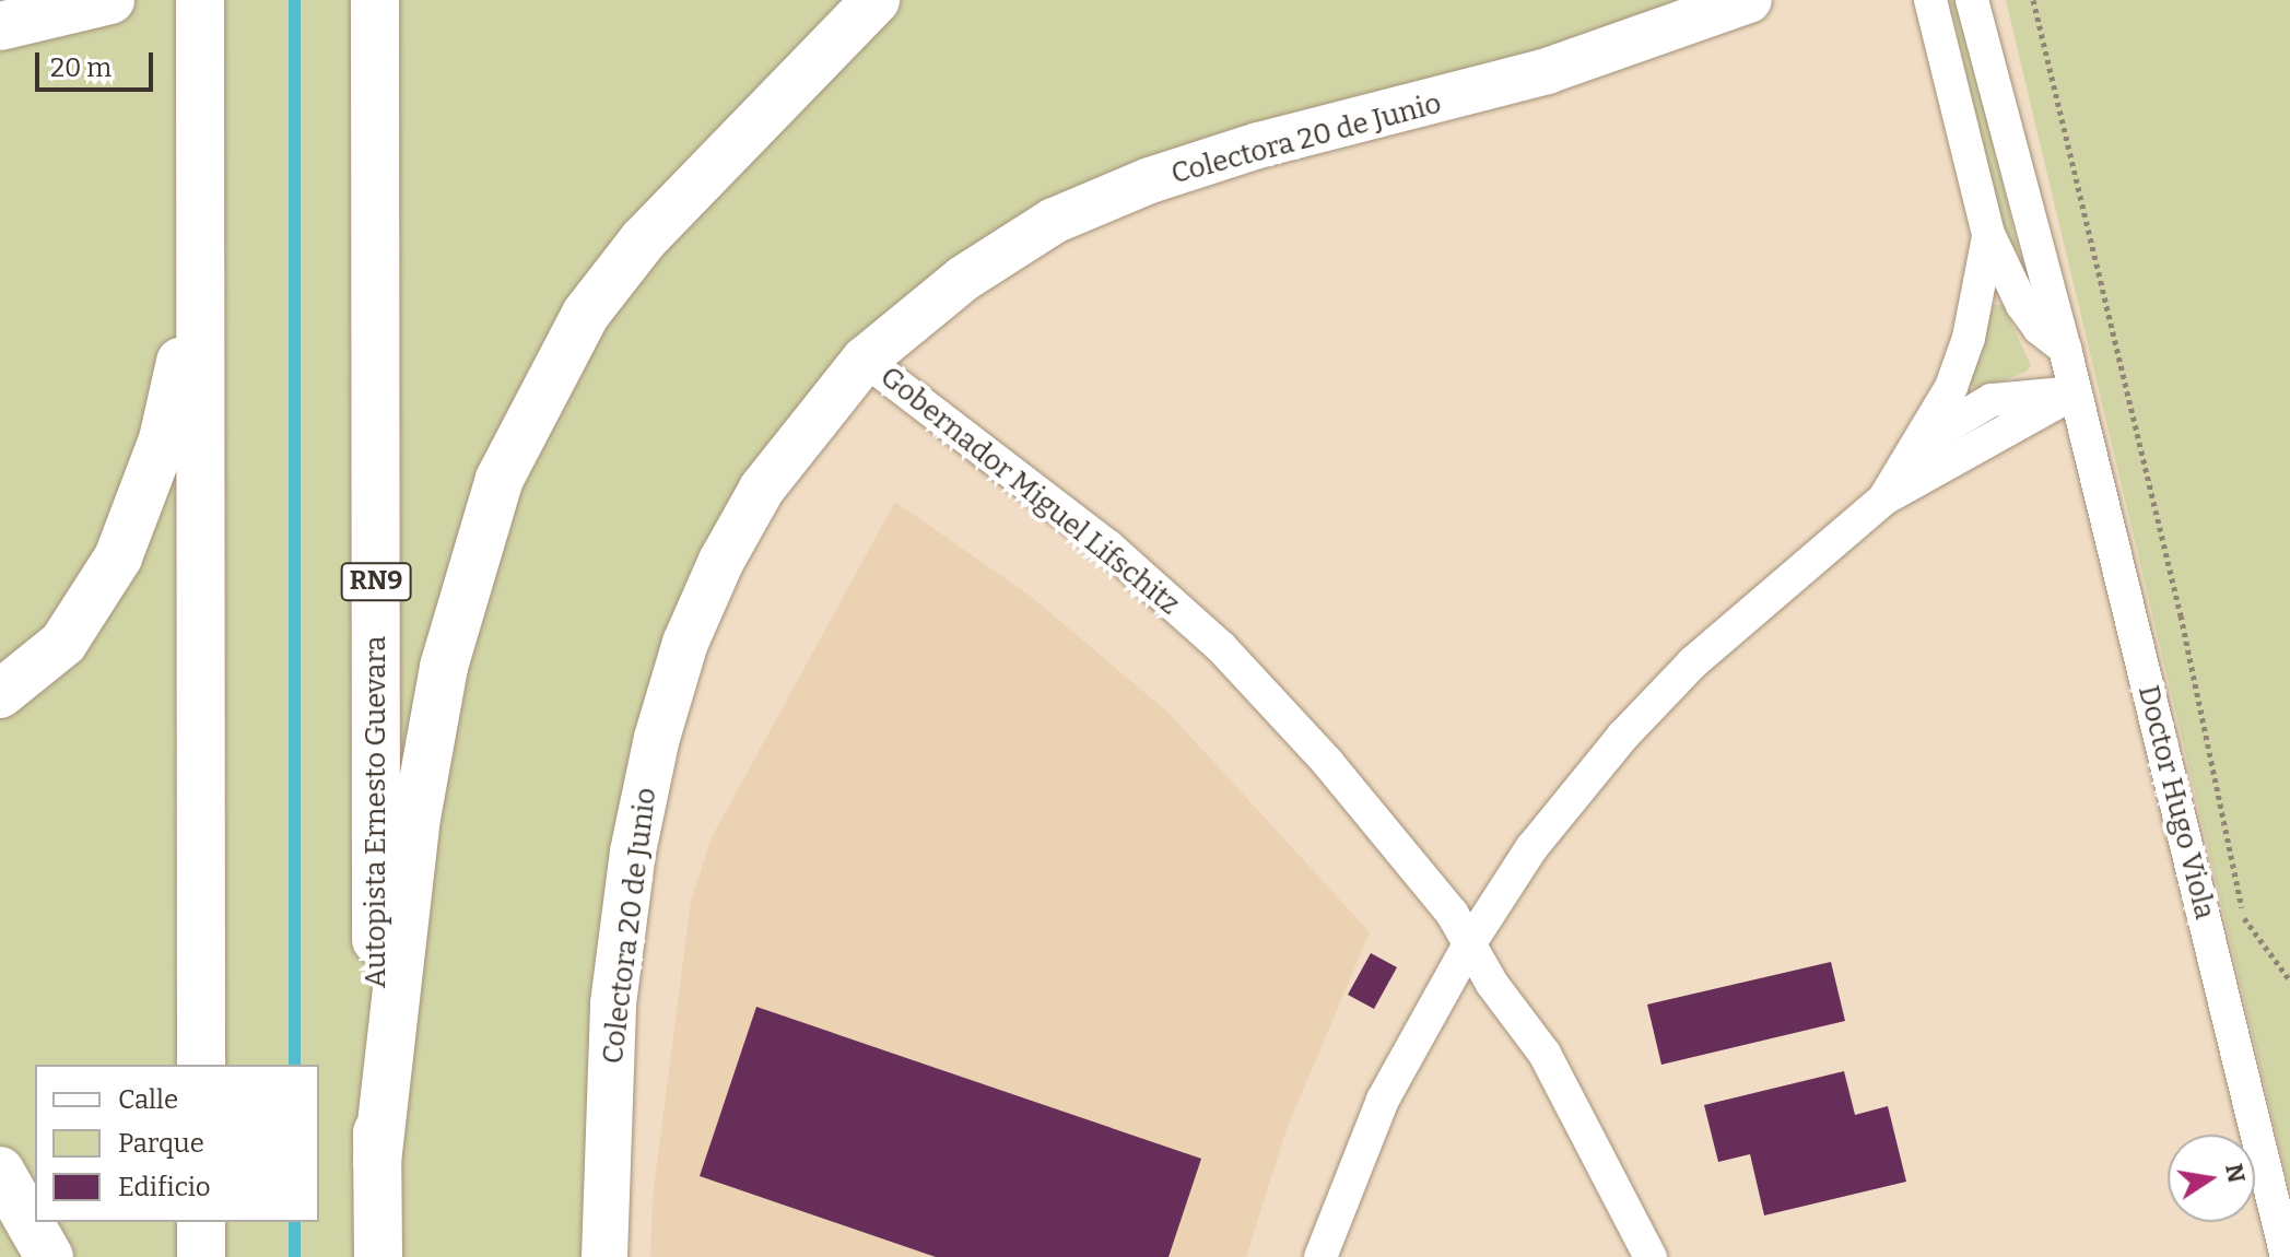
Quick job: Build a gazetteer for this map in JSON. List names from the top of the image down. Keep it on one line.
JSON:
{"streets":{"main road":["Colectora 20 de Junio","RN9","Autopista Ernesto Guevara"],"street":["Gobernador Miguel Lifschitz","Doctor Hugo Viola"]},"crossings":[["Colectora 20 de Junio","Gobernador Miguel Lifschitz"]],"legend":["Calle","Parque","Edificio"],"scale_bar":"20 m","north":"right"}
